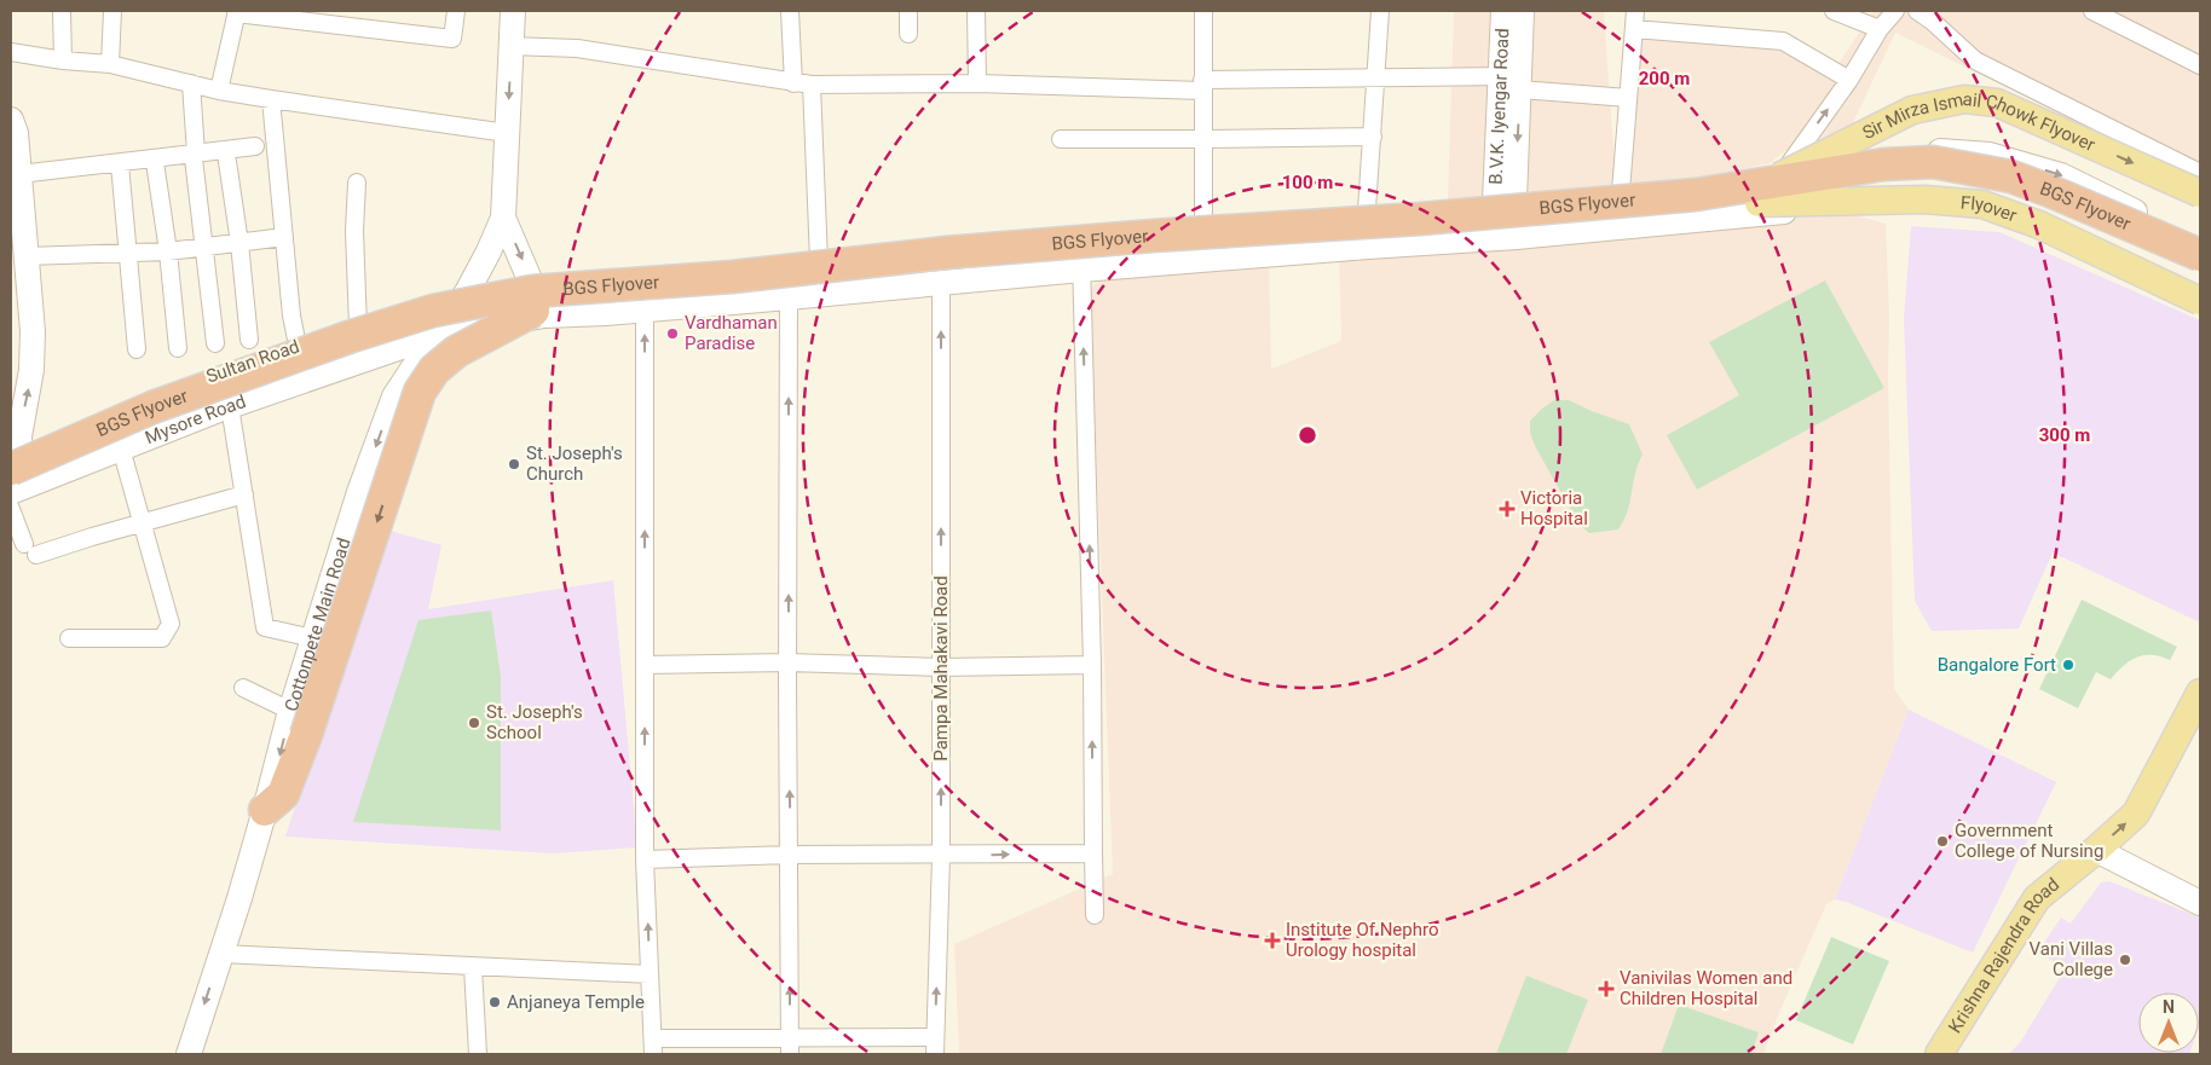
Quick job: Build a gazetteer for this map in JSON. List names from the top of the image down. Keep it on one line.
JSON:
{"streets":{"highway":["BGS Flyover"],"main road":["B.V.K. Iyengar Road","Sir Mirza Ismail Chowk Flyover","Flyover","Sultan Road","Mysore Road","Cottonpete Main Road","Krishna Rajendra Road"],"street":["Pampa Mahakavi Road"]},"crossings":[["B.V.K. Iyengar Road","Sultan Road"],["B.V.K. Iyengar Road","Mysore Road"],["Sir Mirza Ismail Chowk Flyover","BGS Flyover"],["Sir Mirza Ismail Chowk Flyover","Flyover"],["BGS Flyover","Flyover"],["BGS Flyover","Sultan Road"],["BGS Flyover","Mysore Road"],["BGS Flyover","Cottonpete Main Road"],["Sultan Road","Mysore Road"],["Sultan Road","Cottonpete Main Road"],["Mysore Road","Cottonpete Main Road"],["Mysore Road","Pampa Mahakavi Road"]],"one_way":["Sir Mirza Ismail Chowk Flyover","Krishna Rajendra Road"],"places":{"other":["Vardhaman Paradise","St. Joseph's Church","Bangalore Fort","St. Joseph's School","Government College of Nursing","Vani Villas College","Anjaneya Temple"],"health":["Victoria Hospital","Institute Of Nephro Urology hospital","Vanivilas Women and Children Hospital"]},"north":"top","rings":["200 m","100 m","300 m"]}
